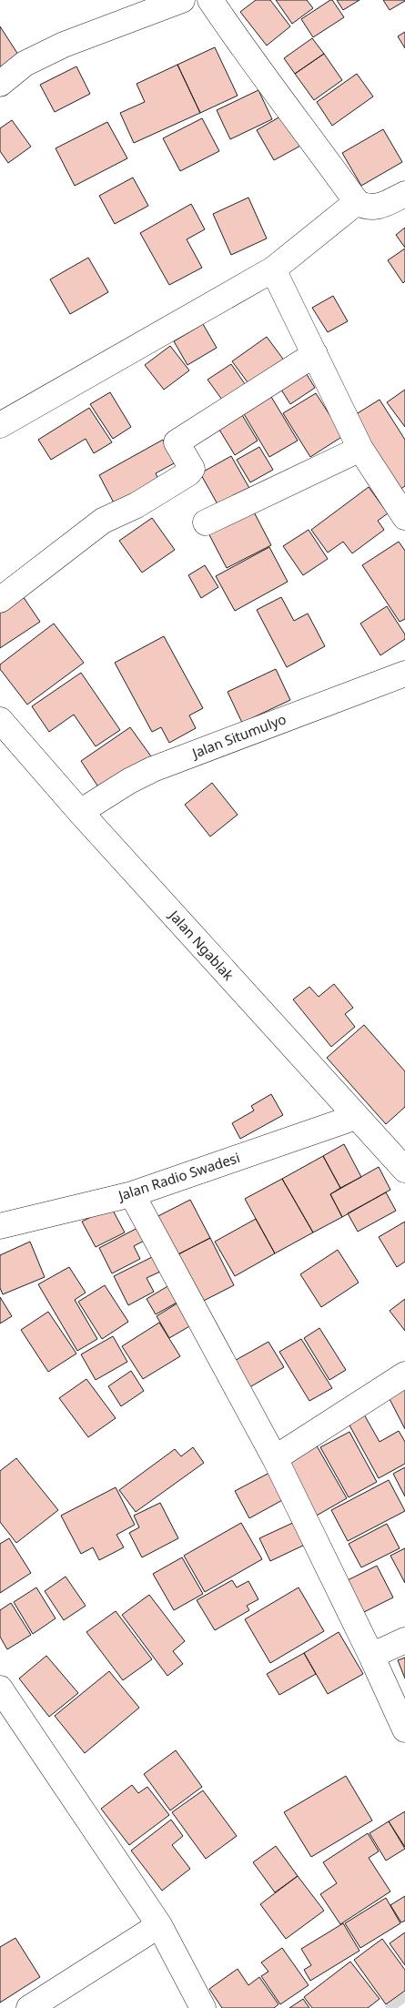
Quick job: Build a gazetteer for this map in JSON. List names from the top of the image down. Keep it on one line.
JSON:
{"streets":{"street":["Jalan Situmulyo","Jalan Ngablak","Jalan Radio Swadesi"]},"crossings":[["Jalan Situmulyo","Jalan Ngablak"],["Jalan Ngablak","Jalan Radio Swadesi"]]}
